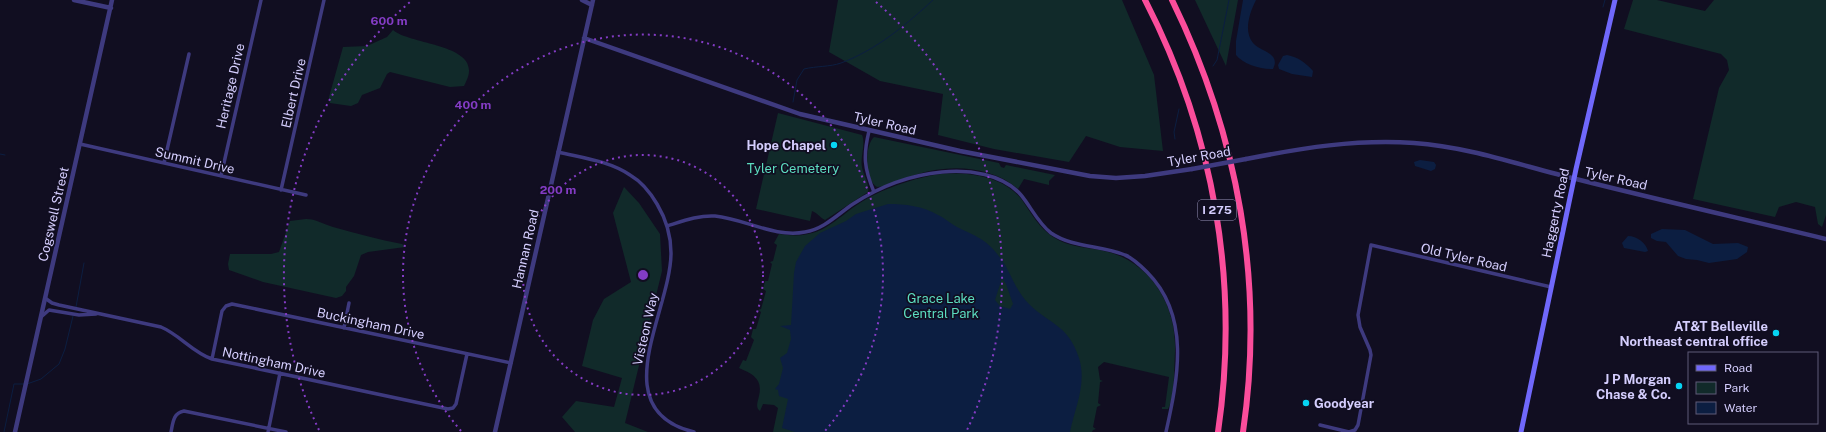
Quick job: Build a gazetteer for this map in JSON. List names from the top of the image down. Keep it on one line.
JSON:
{"streets":{"highway":["I 275"],"main road":["Haggerty Road"],"street":["Heritage Drive","Elbert Drive","Tyler Road","Summit Drive","Cogswell Street","Hannan Road","Old Tyler Road","Buckingham Drive","Visteon Way","Nottingham Drive"]},"crossings":[["Heritage Drive","Summit Drive"],["Elbert Drive","Summit Drive"],["Tyler Road","Haggerty Road"],["Tyler Road","Hannan Road"],["Summit Drive","Cogswell Street"],["Haggerty Road","Old Tyler Road"],["Cogswell Street","Nottingham Drive"],["Hannan Road","Buckingham Drive"],["Hannan Road","Visteon Way"],["Buckingham Drive","Nottingham Drive"]],"parks":["Tyler Cemetery","Grace Lake Central Park"],"places":["Hope Chapel","AT&T Belleville Northeast central office","J P Morgan Chase & Co.","Goodyear"],"legend":["Road","Park","Water"],"rings":["600 m","400 m","200 m"]}
